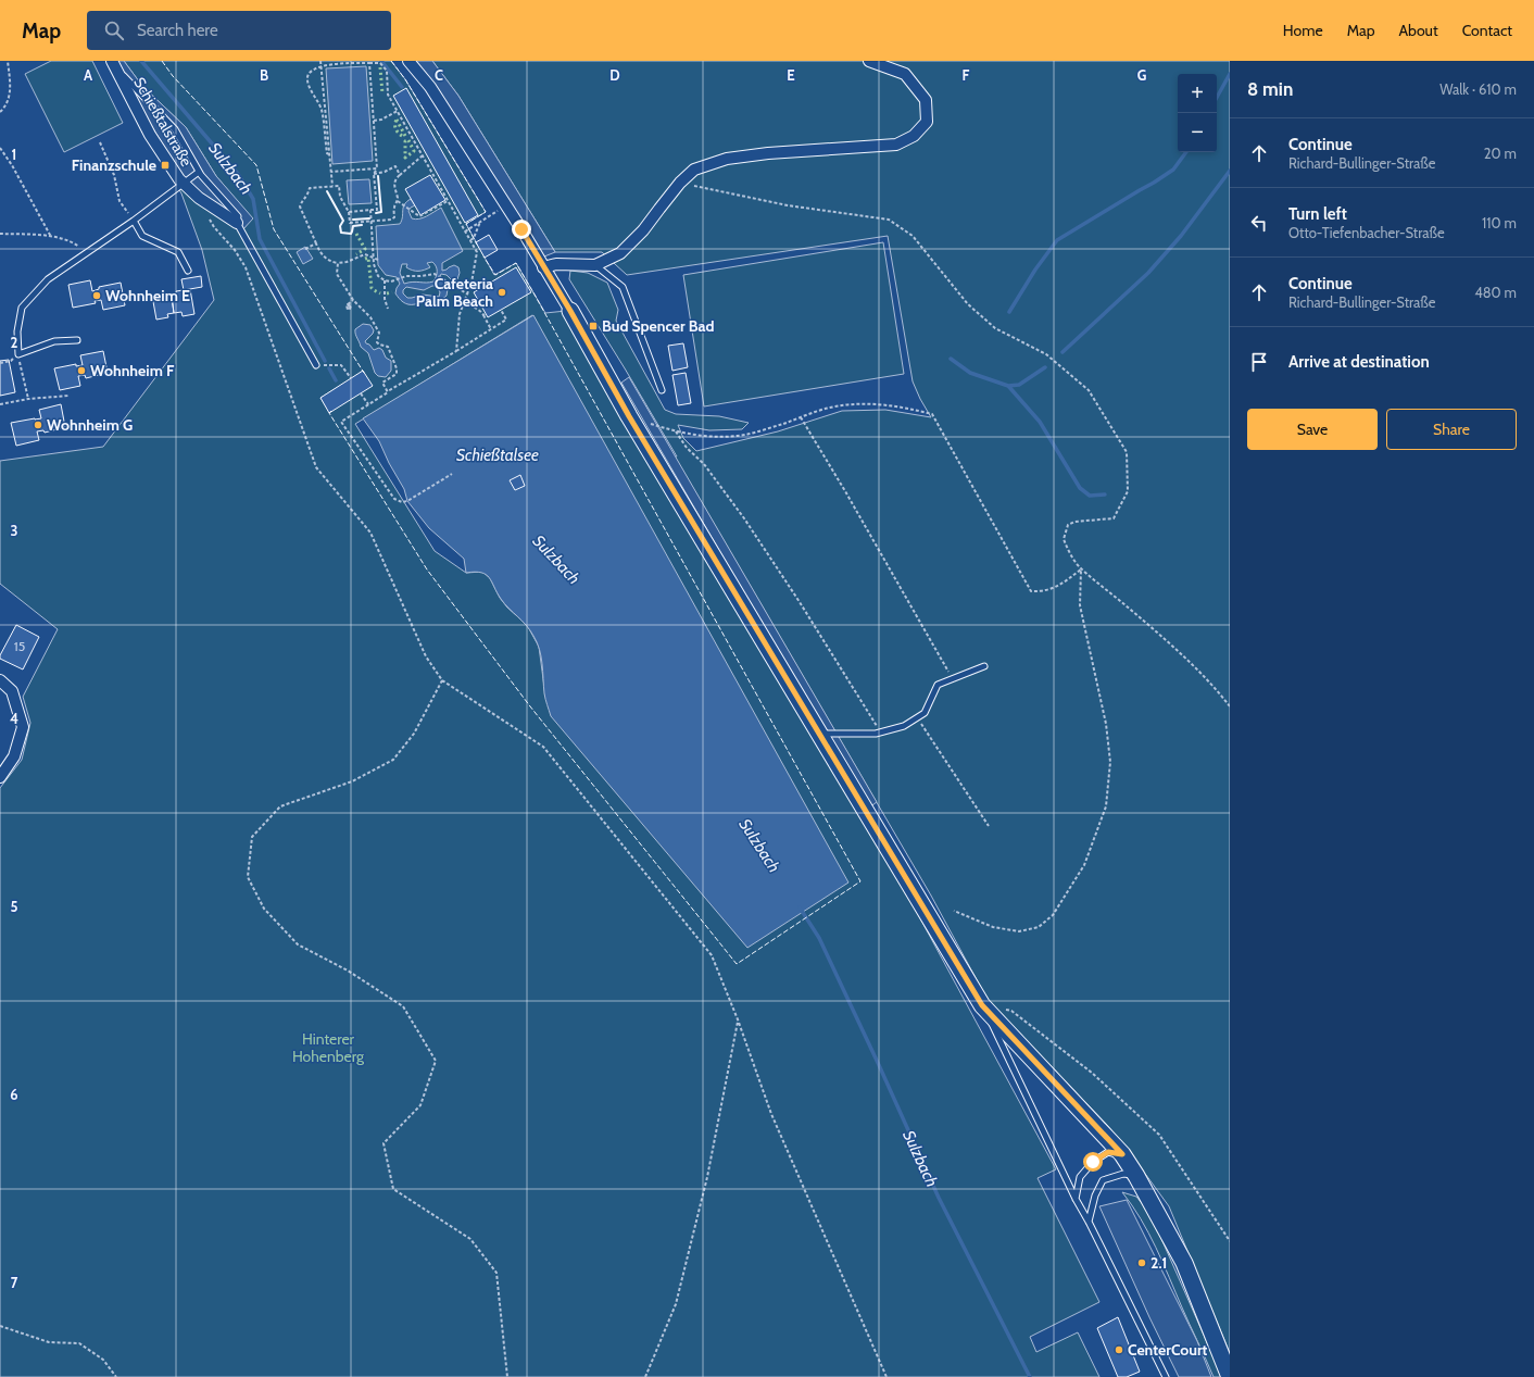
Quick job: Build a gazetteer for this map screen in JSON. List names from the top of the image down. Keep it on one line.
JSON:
{"streets":{"street":["Schießtalstraße"]},"water":["Sulzbach","Schießtalsee"],"parks":["Hinterer Hohenberg"],"places":{"transit":["Finanzschule","Bud Spencer Bad"],"other":["Cafeteria Palm Beach","Wohnheim E","Wohnheim F","Wohnheim G","2.1","CenterCourt"]},"house_numbers":["15"],"page":{"header":"Map","search":"Search here","nav":["Home","Map","About","Contact"],"heading":["8 min","Walk · 610 m"],"map_buttons":["+","−"],"list":[["Continue","Richard-Bullinger-Straße","20 m"],["Turn left","Otto-Tiefenbacher-Straße","110 m"],["Continue","Richard-Bullinger-Straße","480 m"],"Arrive at destination"],"buttons":["Save","Share"]},"grid":{"columns":["A","B","C","D","E","F","G"],"rows":["1","2","3","4","5","6","7"]}}
